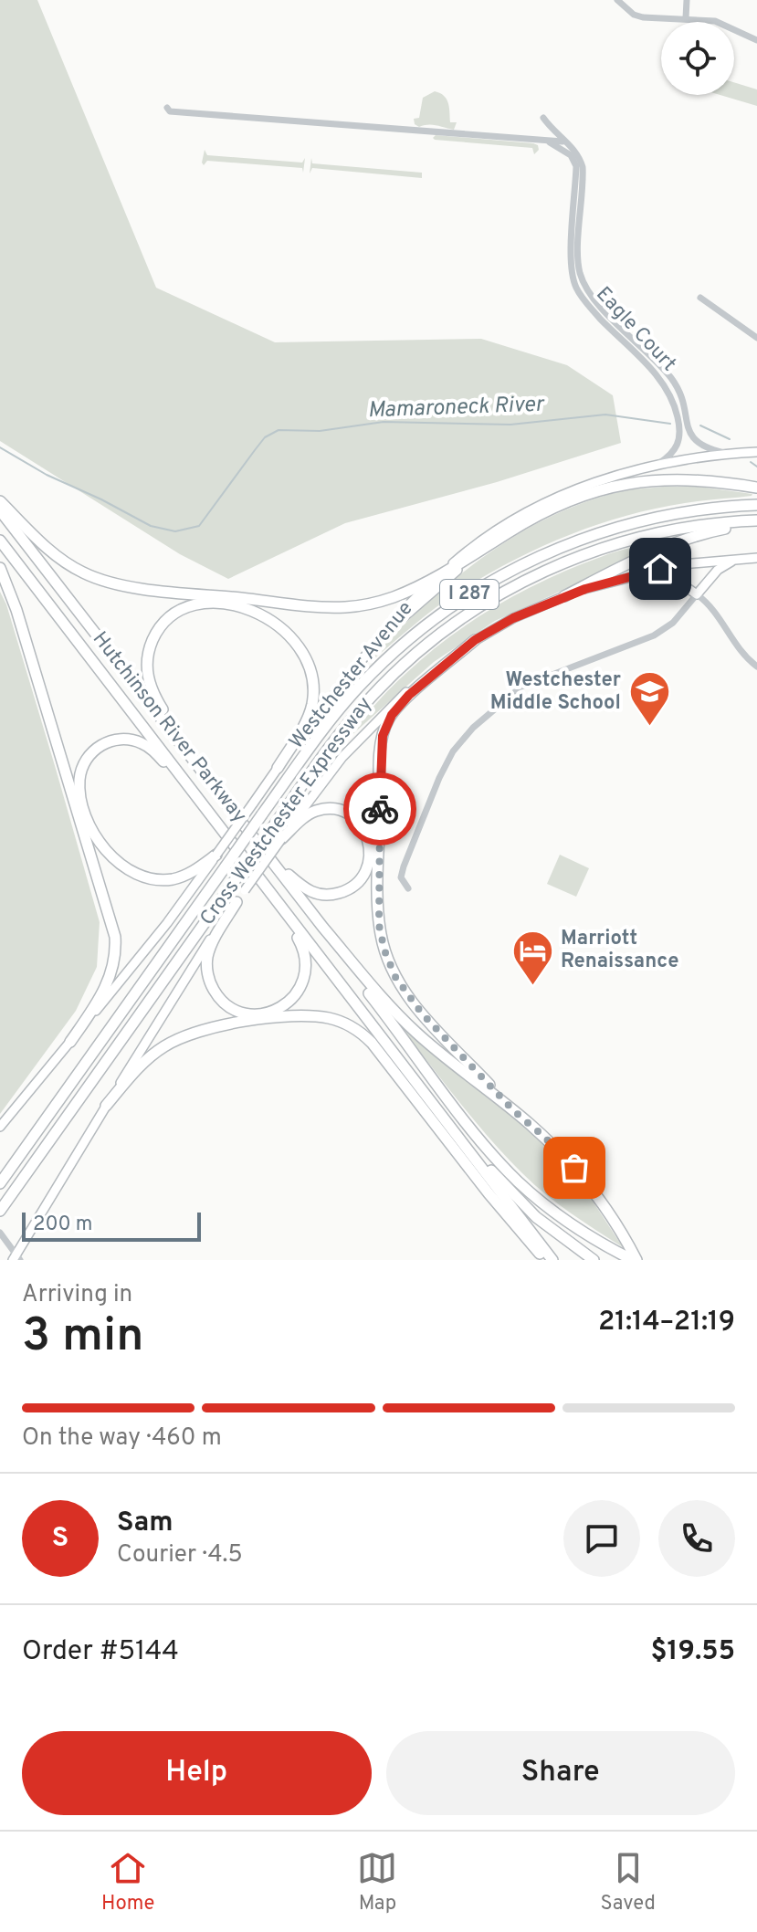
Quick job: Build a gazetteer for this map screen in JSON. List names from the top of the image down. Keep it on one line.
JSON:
{"streets":{"highway":["I 287","Hutchinson River Parkway","Cross Westchester Expressway"],"main road":["Westchester Avenue"],"street":["Eagle Court"]},"crossings":[["Eagle Court","Westchester Avenue"]],"water":["Mamaroneck River"],"places":{"school or university":["Westchester Middle School"],"hotel":["Marriott Renaissance"]},"scale_bar":"200 m","page":{"scale":"200 m","heading":["3 min","Arriving in","21:14–21:19"],"panel":["Sam","Courier · 4.5","Order #5144","$19.55"],"bar":"On the way · 460 m","round":"S","buttons":["Help","Share"],"tabs":["Home","Map","Saved"]}}
